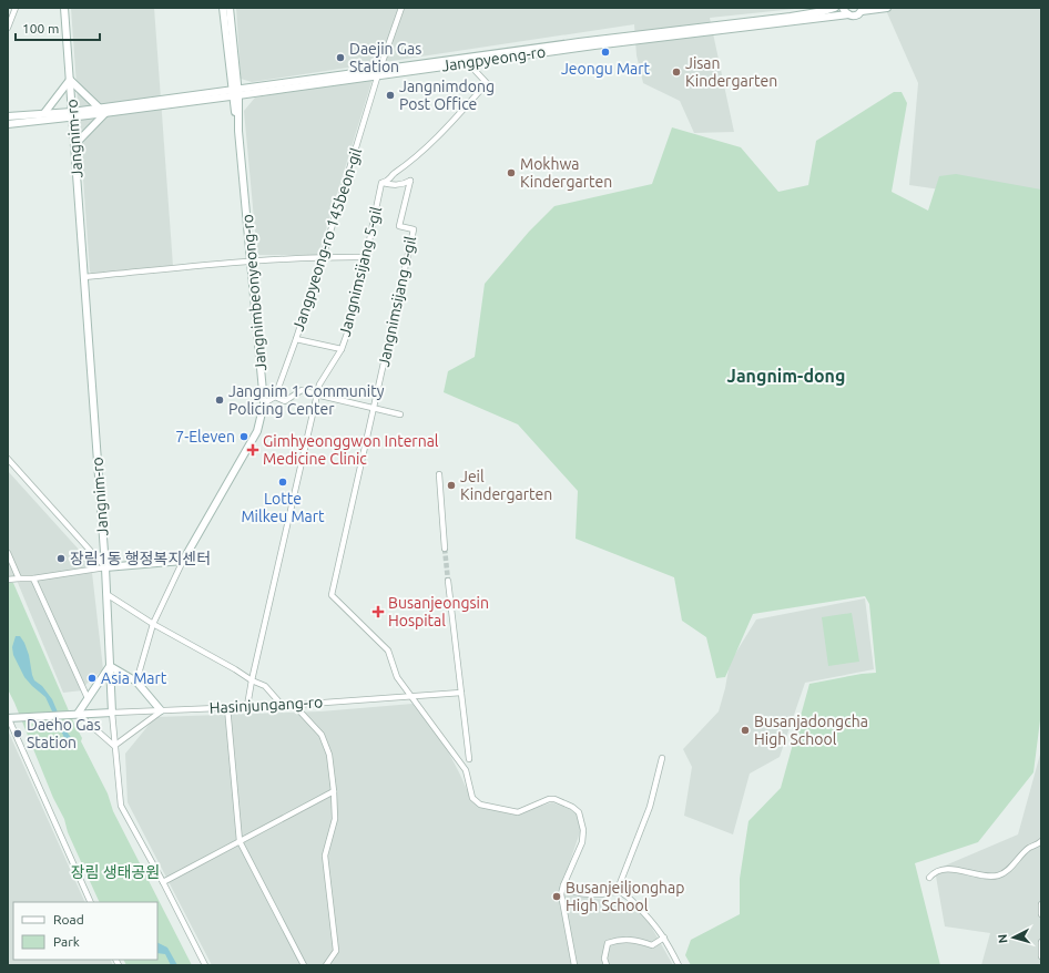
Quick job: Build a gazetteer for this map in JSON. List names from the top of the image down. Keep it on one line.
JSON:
{"streets":{"street":["Jangpyeong-ro","Jangnim-ro","Jangpyeong-ro 145beon-gil","Jangnimsijang 5-gil","Jangnimbeonyeong-ro","Jangnimsijang 9-gil","Hasinjungang-ro"]},"crossings":[["Jangpyeong-ro","Jangnim-ro"],["Jangpyeong-ro","Jangpyeong-ro 145beon-gil"],["Jangpyeong-ro","Jangnimbeonyeong-ro"],["Jangnim-ro","Hasinjungang-ro"],["Jangnimsijang 5-gil","Jangnimsijang 9-gil"],["Jangnimsijang 5-gil","Hasinjungang-ro"],["Jangnimsijang 9-gil","Hasinjungang-ro"]],"districts":["Jangnim-dong"],"parks":["장림 생태공원"],"places":{"other":["Jeongu Mart","Daejin Gas Station","Jisan Kindergarten","Jangnimdong Post Office","Mokhwa Kindergarten","Jangnim 1 Community Policing Center","7-Eleven","Lotte Milkeu Mart","Jeil Kindergarten","장림1동 행정복지센터","Asia Mart","Busanjadongcha High School","Daeho Gas Station","Busanjeiljonghap High School"],"health":["Gimhyeonggwon Internal Medicine Clinic","Busanjeongsin Hospital"]},"legend":["Road","Park"],"scale_bar":"100 m","north":"left"}
